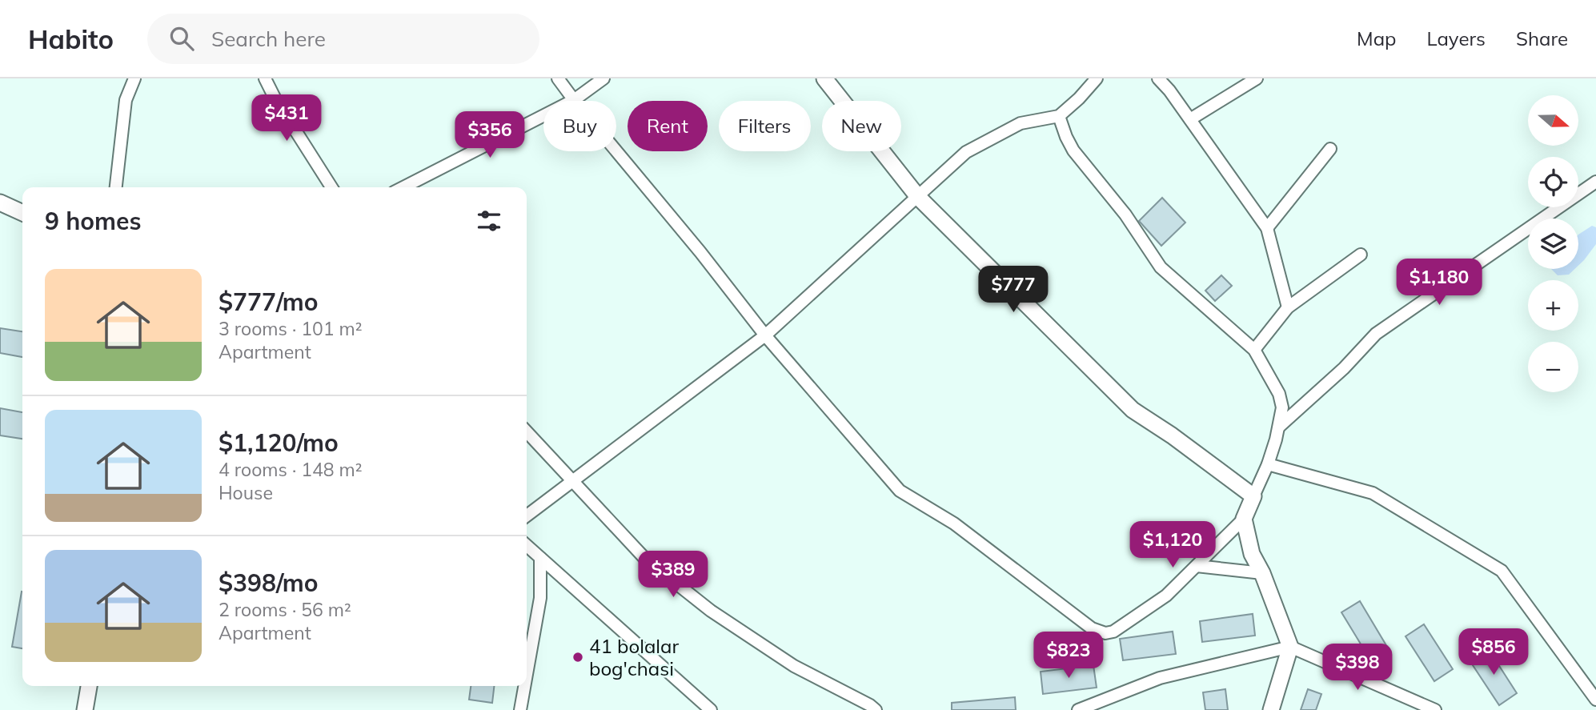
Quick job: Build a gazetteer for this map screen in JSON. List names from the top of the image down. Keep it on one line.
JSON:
{"places":["41 bolalar bog'chasi"],"north":"right","page":{"header":"Habito","search":"Search here","nav":["Map","Layers","Share"],"price":["$431","$356","$1,180","$777","$1,120","$389","$856","$823","$398"],"map_buttons":["+","−"],"chip":["Buy","Rent","Filters","New"],"heading":"9 homes","list":[{"name":"$777/mo","note":"3 rooms · 101 m² · Apartment"},{"name":"$1,120/mo","note":"4 rooms · 148 m² · House"},{"name":"$398/mo","note":"2 rooms · 56 m² · Apartment"}]}}
